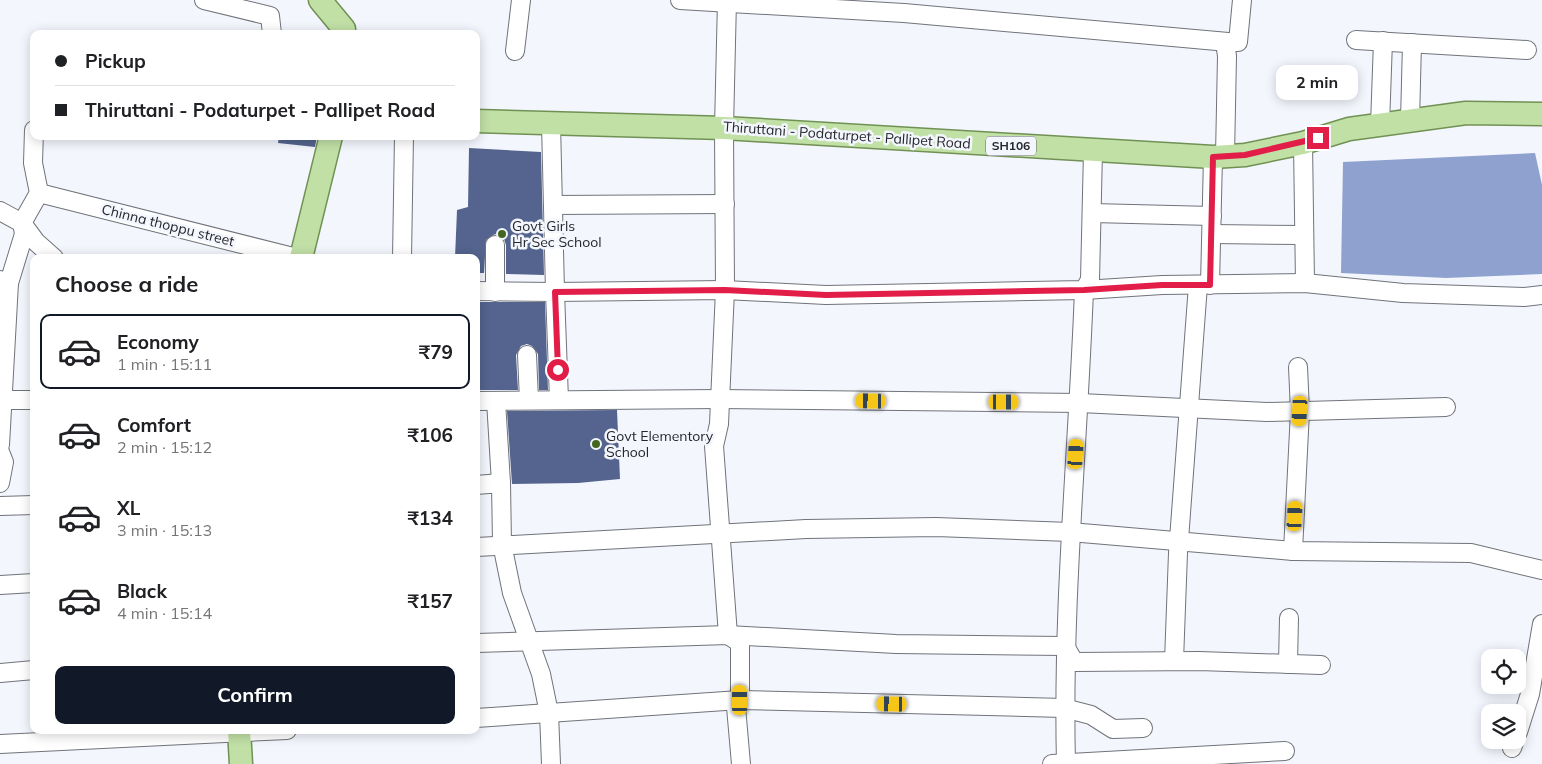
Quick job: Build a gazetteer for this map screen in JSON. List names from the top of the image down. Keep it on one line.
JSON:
{"streets":{"main road":["Thiruttani - Podaturpet - Pallipet Road","SH106"],"street":["Chinna thoppu street"]},"places":["Govt Girls Hr Sec School","Govt Elementory School"],"page":{"banner":["Pickup","Thiruttani - Podaturpet - Pallipet Road"],"bubble":"2 min","heading":"Choose a ride","list":[{"name":"Economy","note":"1 min · 15:11","value":"₹79"},{"name":"Comfort","note":"2 min · 15:12","value":"₹106"},{"name":"XL","note":"3 min · 15:13","value":"₹134"},{"name":"Black","note":"4 min · 15:14","value":"₹157"}],"buttons":"Confirm"}}
